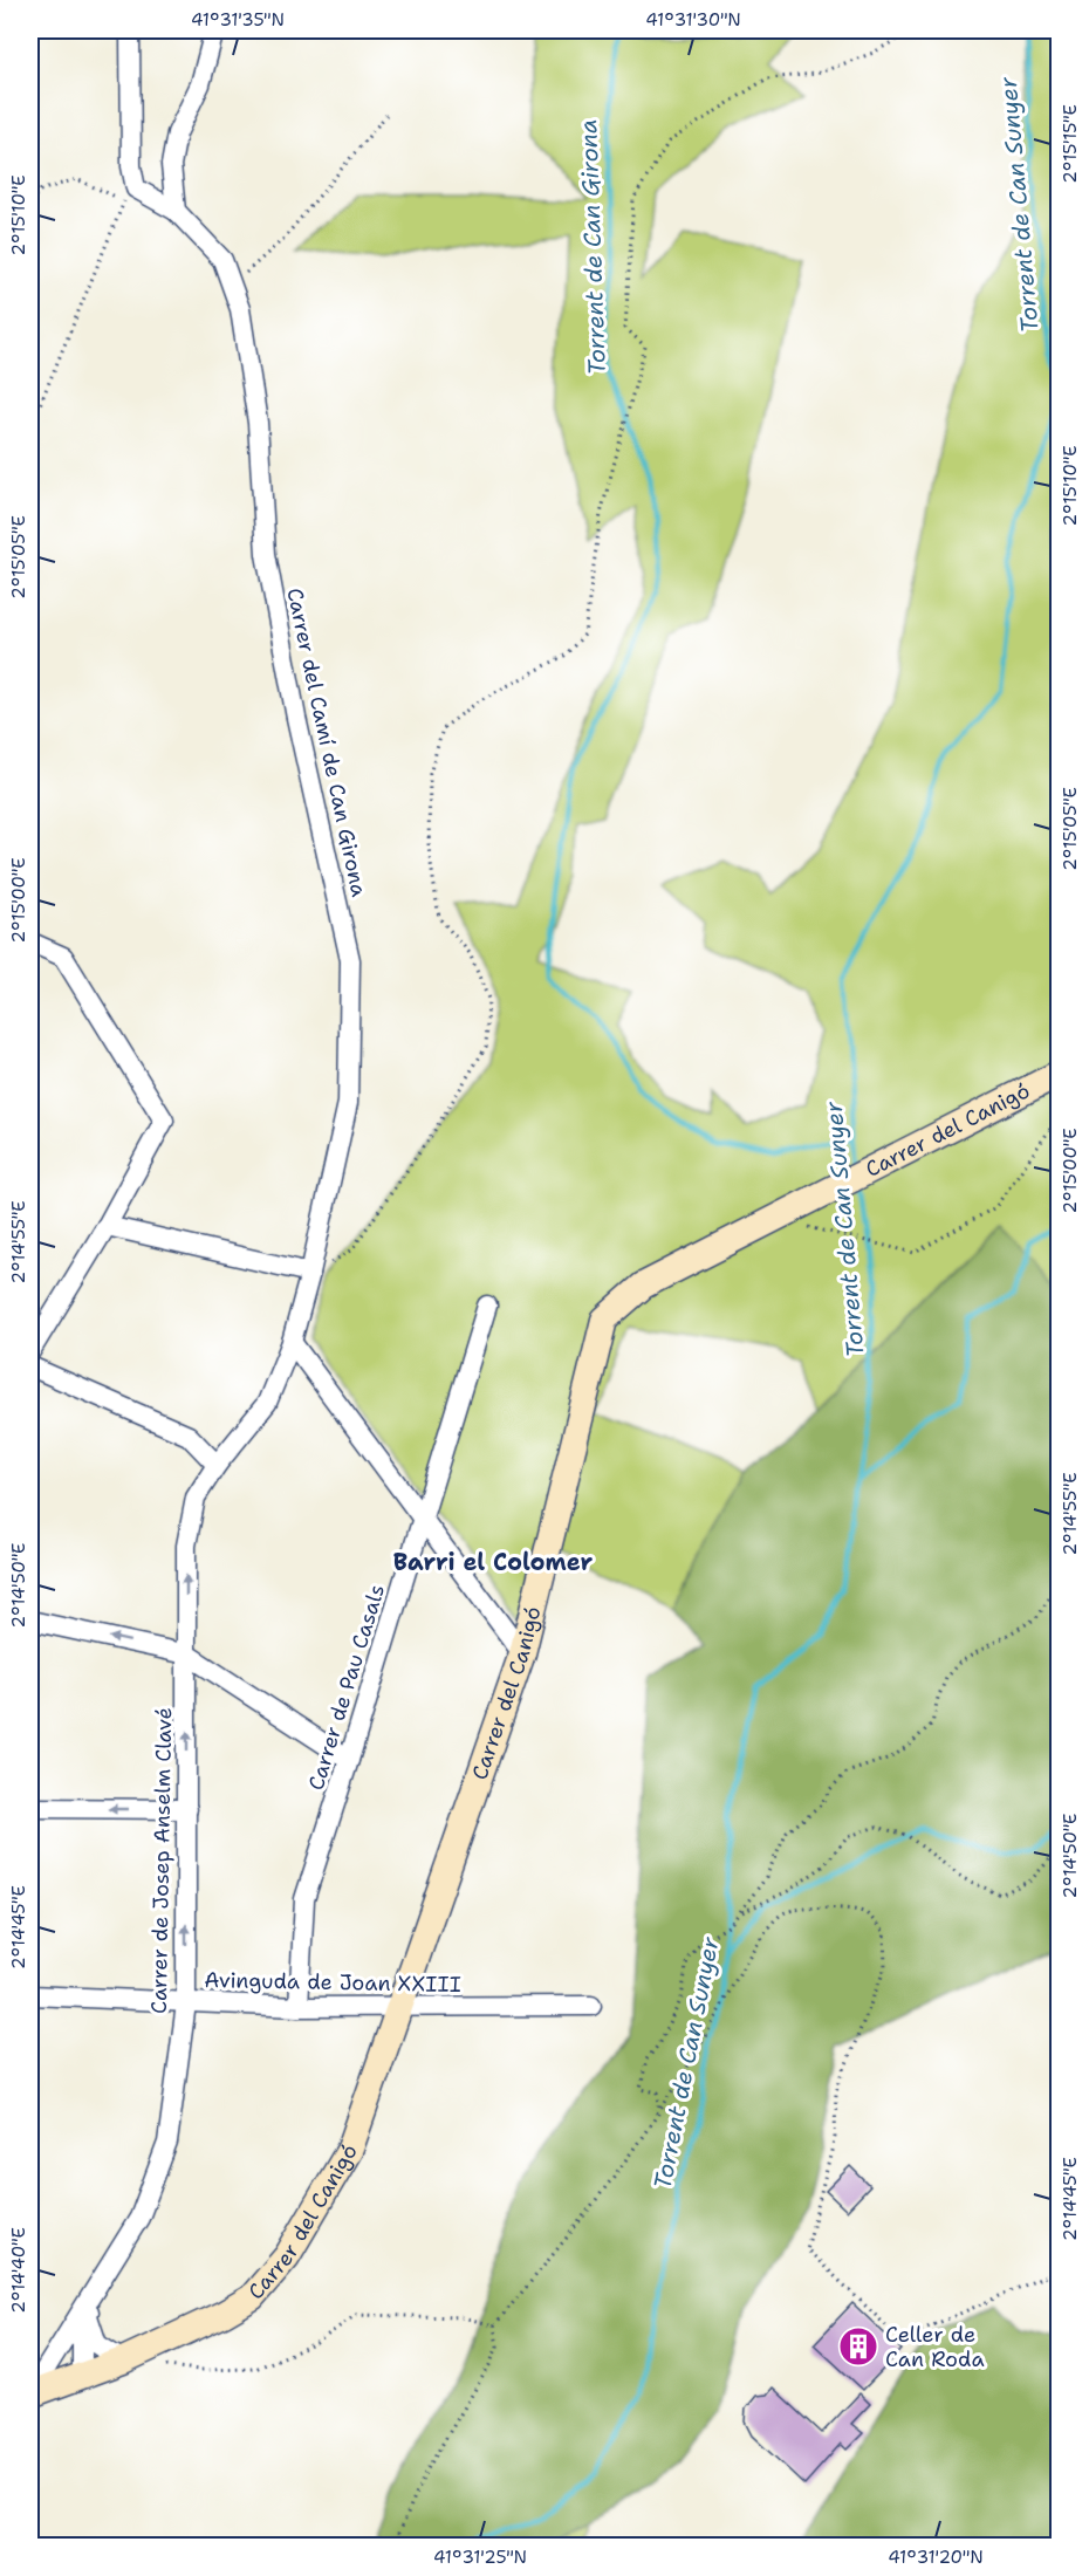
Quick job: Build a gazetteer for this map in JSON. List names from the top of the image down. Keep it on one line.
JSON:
{"streets":{"street":["Carrer del Camí de Can Girona","Carrer del Canigó","Carrer de Pau Casals","Carrer de Josep Anselm Clavé","Avinguda de Joan XXIII"]},"crossings":[["Carrer del Camí de Can Girona","Carrer de Josep Anselm Clavé"],["Carrer del Canigó","Carrer de Josep Anselm Clavé"],["Carrer del Canigó","Avinguda de Joan XXIII"],["Carrer de Pau Casals","Avinguda de Joan XXIII"],["Carrer de Josep Anselm Clavé","Avinguda de Joan XXIII"]],"one_way":["Carrer de Josep Anselm Clavé"],"districts":["Barri el Colomer"],"water":["Torrent de Can Sunyer","Torrent de Can Girona"],"places":{"building":["Celler de Can Roda"]},"coordinates":["41°31'35\"N","41°31'30\"N","2°15'15\"E","2°15'10\"E","2°15'05\"E","2°15'00\"E","2°14'55\"E","2°14'50\"E","2°14'45\"E","2°14'40\"E","41°31'25\"N","41°31'20\"N"]}
